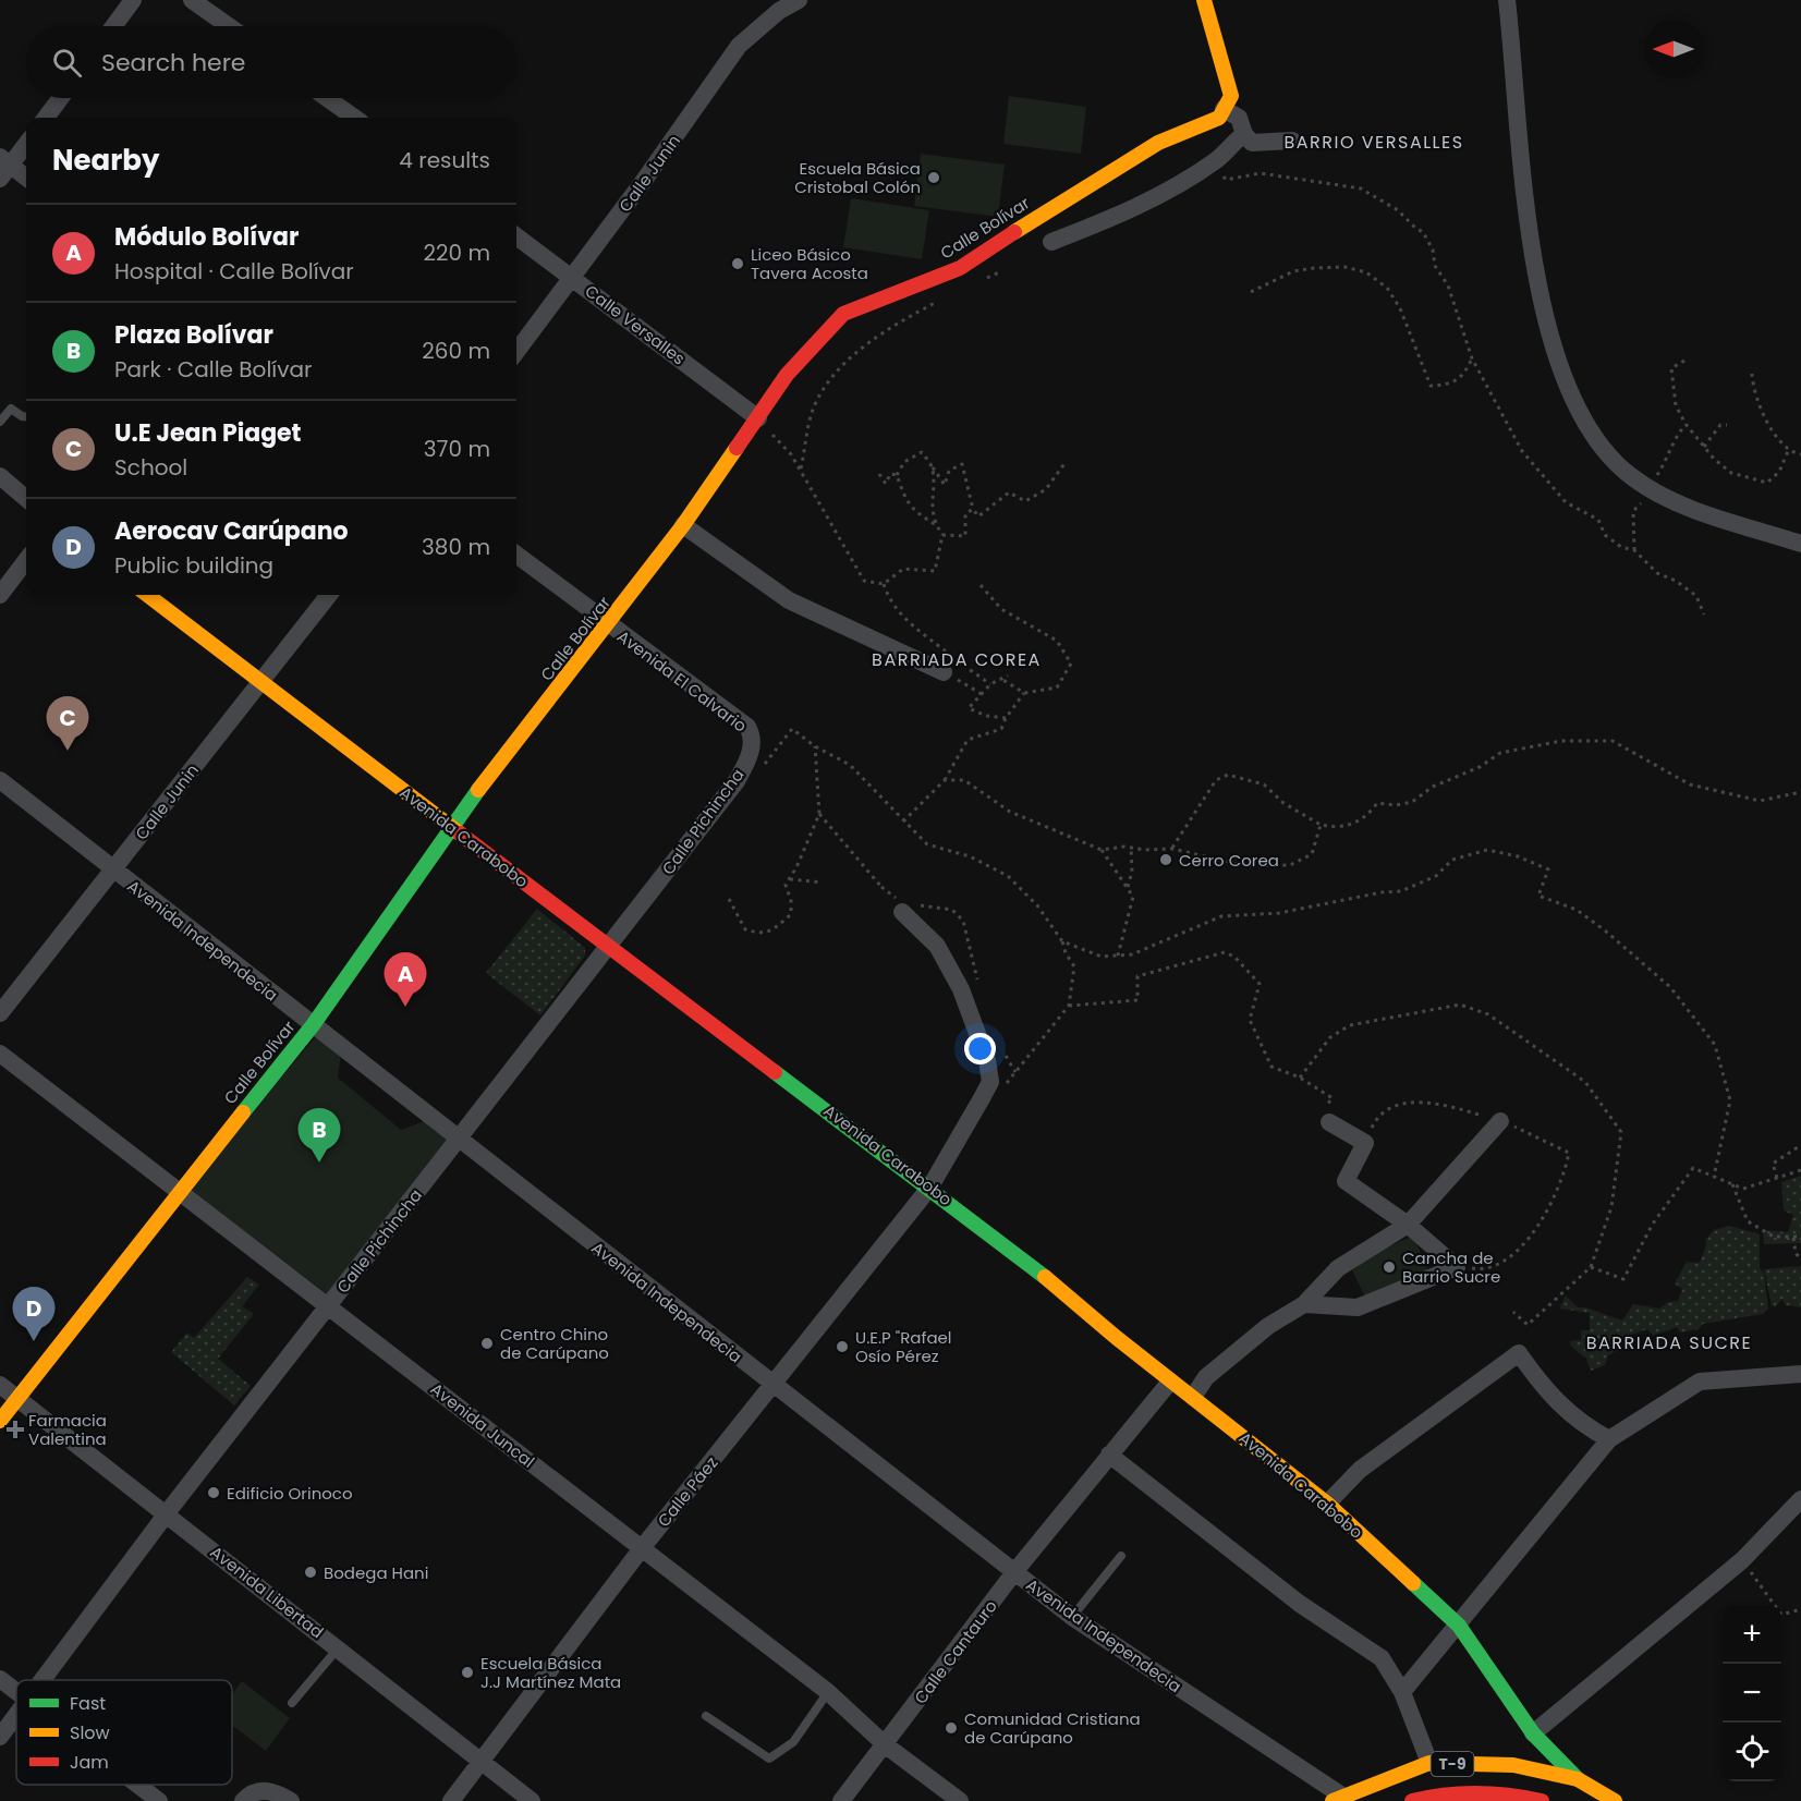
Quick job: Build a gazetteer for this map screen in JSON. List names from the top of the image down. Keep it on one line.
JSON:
{"streets":{"main road":["Calle Bolívar","Avenida Carabobo","T-9"],"street":["Calle Junin","Calle Versalles","Avenida El Calvario","Calle Pichincha","Avenida Independecia","Avenida Juncal","Calle Páez","Avenida Libertad","Calle Cantauro"]},"crossings":[["Calle Junin","Calle Versalles"],["Calle Junin","Avenida Carabobo"],["Calle Junin","Avenida Independecia"],["Calle Bolívar","Calle Versalles"],["Calle Bolívar","Avenida El Calvario"],["Calle Bolívar","Avenida Carabobo"],["Calle Bolívar","Avenida Independecia"],["Calle Bolívar","Avenida Juncal"],["Calle Bolívar","Avenida Libertad"],["Avenida El Calvario","Calle Pichincha"],["Calle Pichincha","Avenida Carabobo"],["Calle Pichincha","Avenida Independecia"],["Calle Pichincha","Avenida Juncal"],["Calle Pichincha","Avenida Libertad"],["Avenida Carabobo","Calle Páez"],["Avenida Carabobo","Calle Cantauro"],["Avenida Carabobo","T-9"],["Avenida Independecia","Calle Páez"],["Avenida Independecia","Calle Cantauro"],["Avenida Independecia","T-9"],["Avenida Juncal","Calle Páez"],["Avenida Juncal","Calle Cantauro"],["Calle Páez","Avenida Libertad"]],"districts":["BARRIO VERSALLES","BARRIADA COREA","BARRIADA SUCRE"],"places":{"other":["Escuela Básica Cristobal Colón","Liceo Básico Tavera Acosta","Cerro Corea","Cancha de Barrio Sucre","Centro Chino de Carúpano","U.E.P \"Rafael Osío Pérez","Edificio Orinoco","Bodega Hani","Escuela Básica J.J Martínez Mata","Comunidad Cristiana de Carúpano"],"health":["Farmacia Valentina"]},"legend":["Fast","Slow","Jam"],"north":"left","page":{"search":"Search here","heading":["Nearby","4 results"],"list":[{"mark":"A","name":"Módulo Bolívar","note":"Hospital · Calle Bolívar","value":"220 m"},{"mark":"B","name":"Plaza Bolívar","note":"Park · Calle Bolívar","value":"260 m"},{"mark":"C","name":"U.E Jean Piaget","note":"School","value":"370 m"},{"mark":"D","name":"Aerocav Carúpano","note":"Public building","value":"380 m"}],"pins":["C","A","B","D"],"map_buttons":["+","−"]}}
